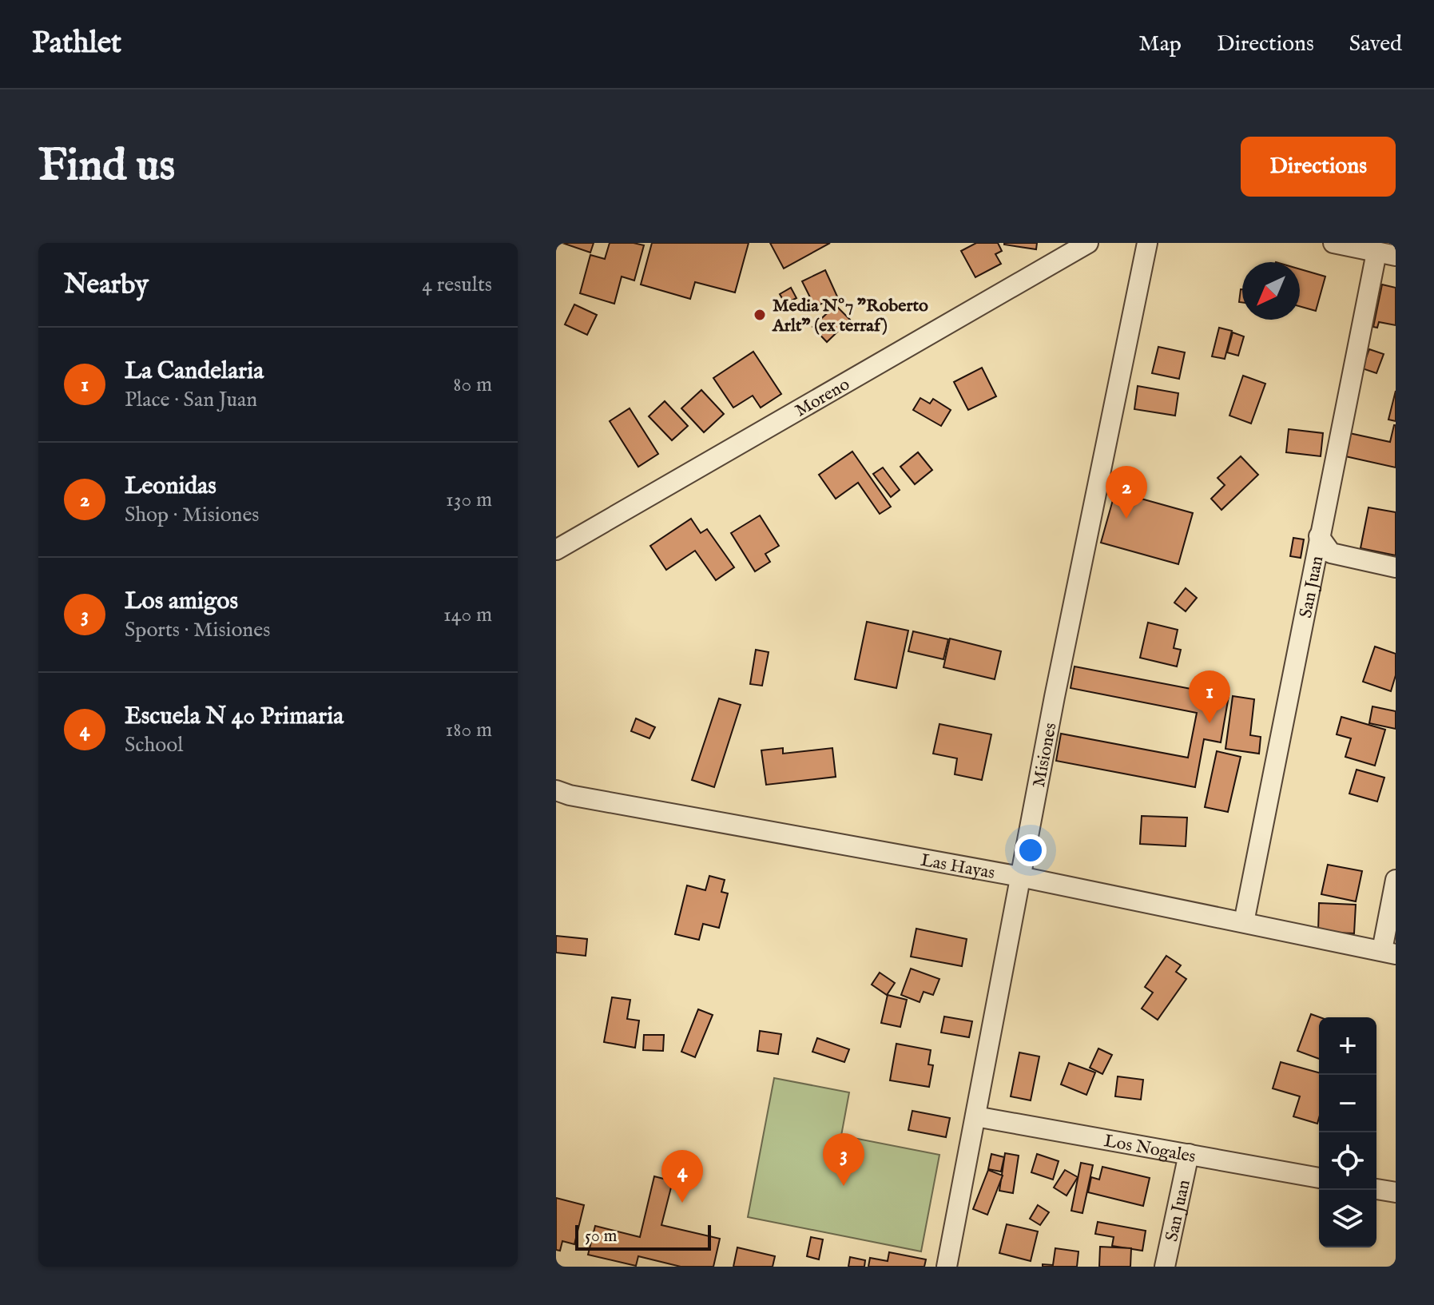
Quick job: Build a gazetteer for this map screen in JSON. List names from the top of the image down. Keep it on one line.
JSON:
{"streets":{"street":["Moreno","San Juan","Misiones","Las Hayas","Los Nogales"]},"crossings":[["San Juan","Las Hayas"],["San Juan","Los Nogales"],["Misiones","Las Hayas"],["Misiones","Los Nogales"]],"places":["Media Nº7 \"Roberto Arlt\" (ex terraf)"],"scale_bar":"50 m","north":"bottom left","page":{"header":"Pathlet","nav":["Map","Directions","Saved"],"buttons":"Directions","title":"Find us","heading":["Nearby","4 results"],"list":[{"mark":"1","name":"La Candelaria","note":"Place · San Juan","value":"80 m"},{"mark":"2","name":"Leonidas","note":"Shop · Misiones","value":"130 m"},{"mark":"3","name":"Los amigos","note":"Sports · Misiones","value":"140 m"},{"mark":"4","name":"Escuela N 40 Primaria","note":"School","value":"180 m"}],"pins":["2","1","3","4"],"map_buttons":["+","−"],"scale":"50 m"}}
